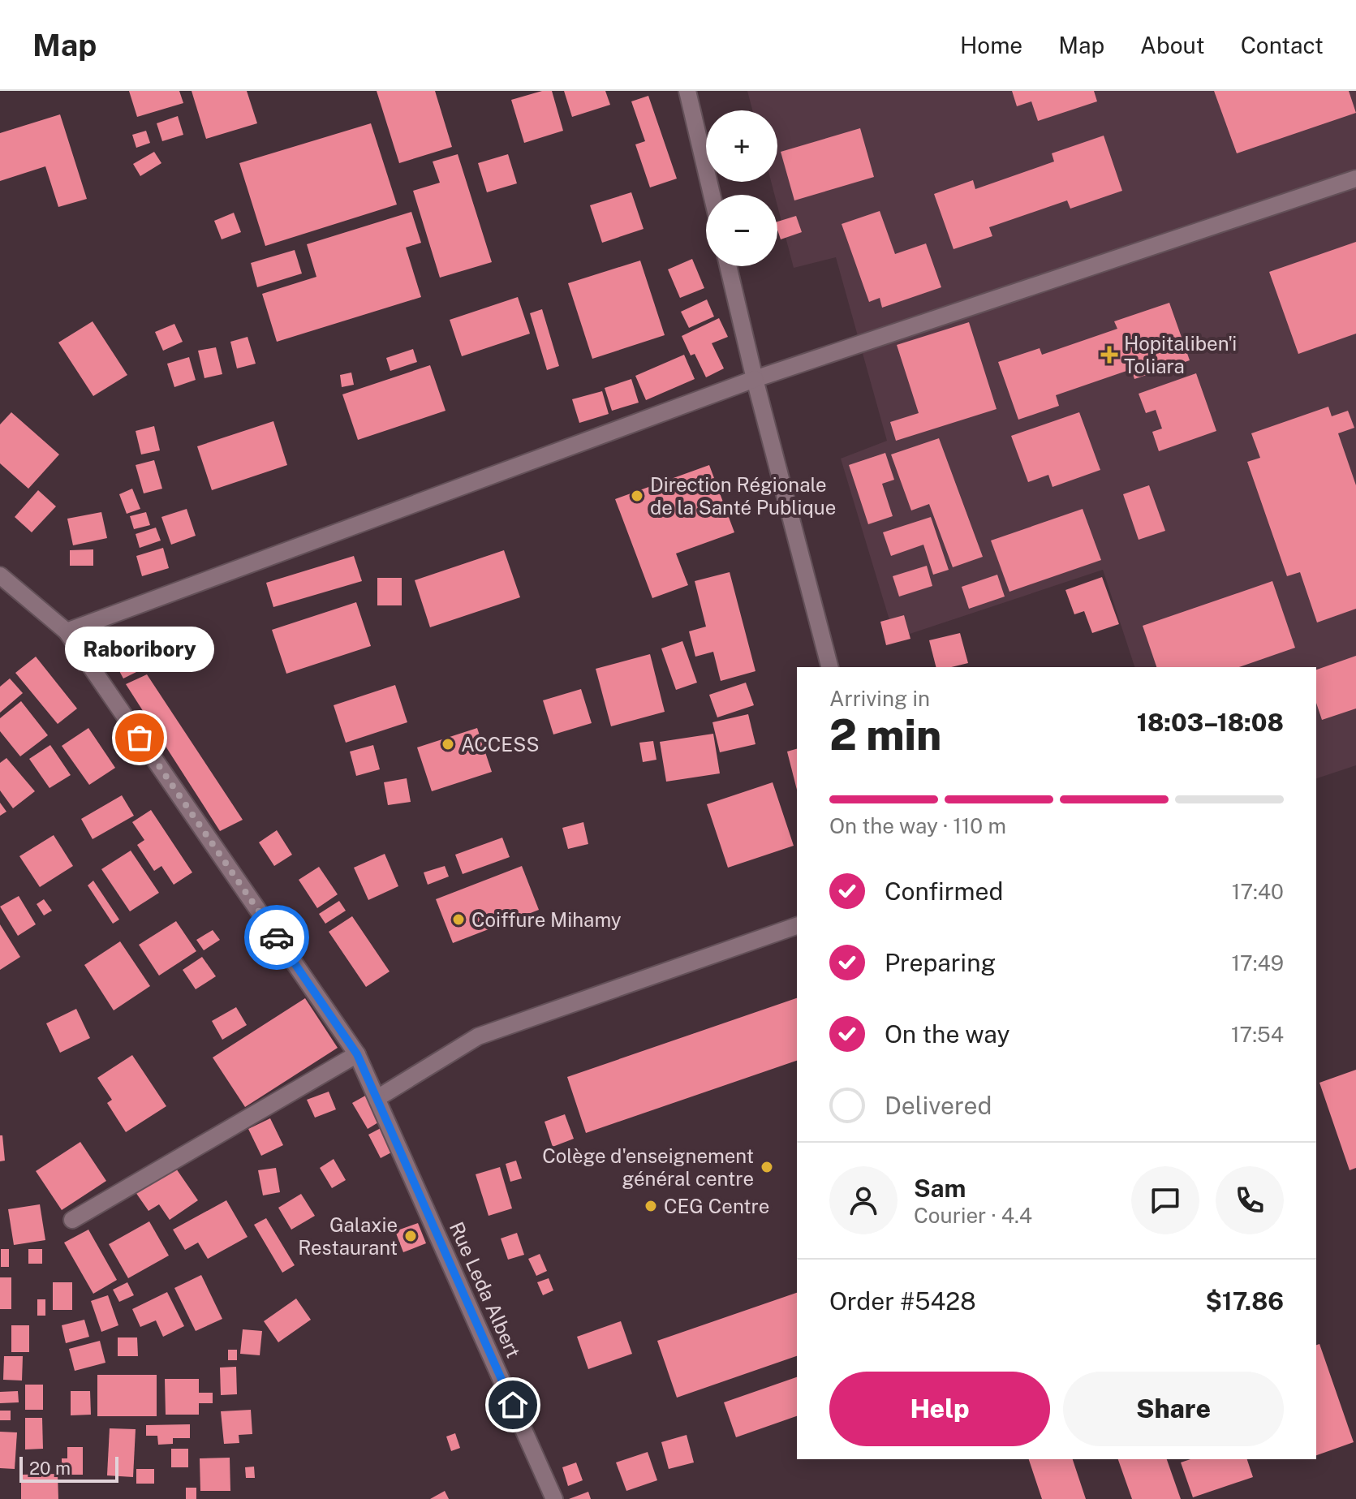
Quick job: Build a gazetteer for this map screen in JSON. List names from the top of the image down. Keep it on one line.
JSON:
{"streets":{"street":["Rue Leda Albert"]},"places":{"health":["Hopitaliben'i Toliara"],"other":["Direction Régionale de la Santé Publique","Raboribory","ACCESS","Coiffure Mihamy","Colège d'enseignement général centre","CEG Centre","Galaxie Restaurant"]},"scale_bar":"20 m","page":{"header":"Map","nav":["Home","Map","About","Contact"],"map_buttons":["+","−"],"bubble":"Raboribory","heading":["2 min","Arriving in","18:03–18:08"],"panel":["Sam","Courier · 4.4","Order #5428","$17.86"],"bar":"On the way · 110 m","list":[["Confirmed","17:40"],["Preparing","17:49"],["On the way","17:54"],"Delivered"],"buttons":["Help","Share"],"scale":"20 m"}}
